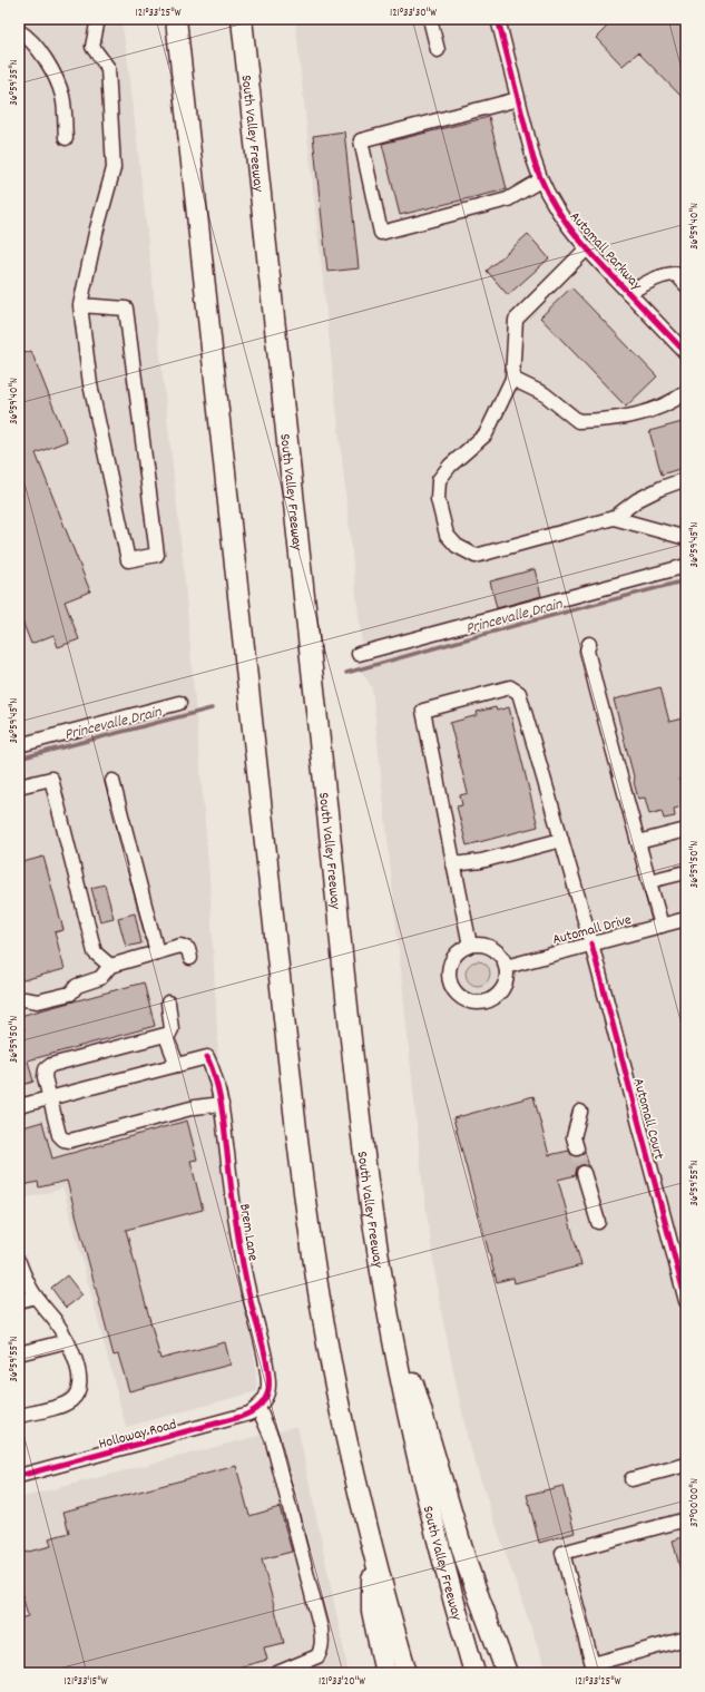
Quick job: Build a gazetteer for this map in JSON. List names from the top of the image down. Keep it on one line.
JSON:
{"streets":{"highway":["South Valley Freeway"],"street":["Automall Parkway","Automall Drive","Automall Court","Brem Lane","Holloway Road"]},"crossings":[["Automall Drive","Automall Court"],["Brem Lane","Holloway Road"]],"water":["Princevalle Drain"],"coordinates":["121°33'25\"W","121°33'30\"W","36°59'35\"N","36°59'40\"N","36°59'45\"N","36°59'50\"N","36°59'55\"N","37°00'00\"N","121°33'15\"W","121°33'20\"W"]}
